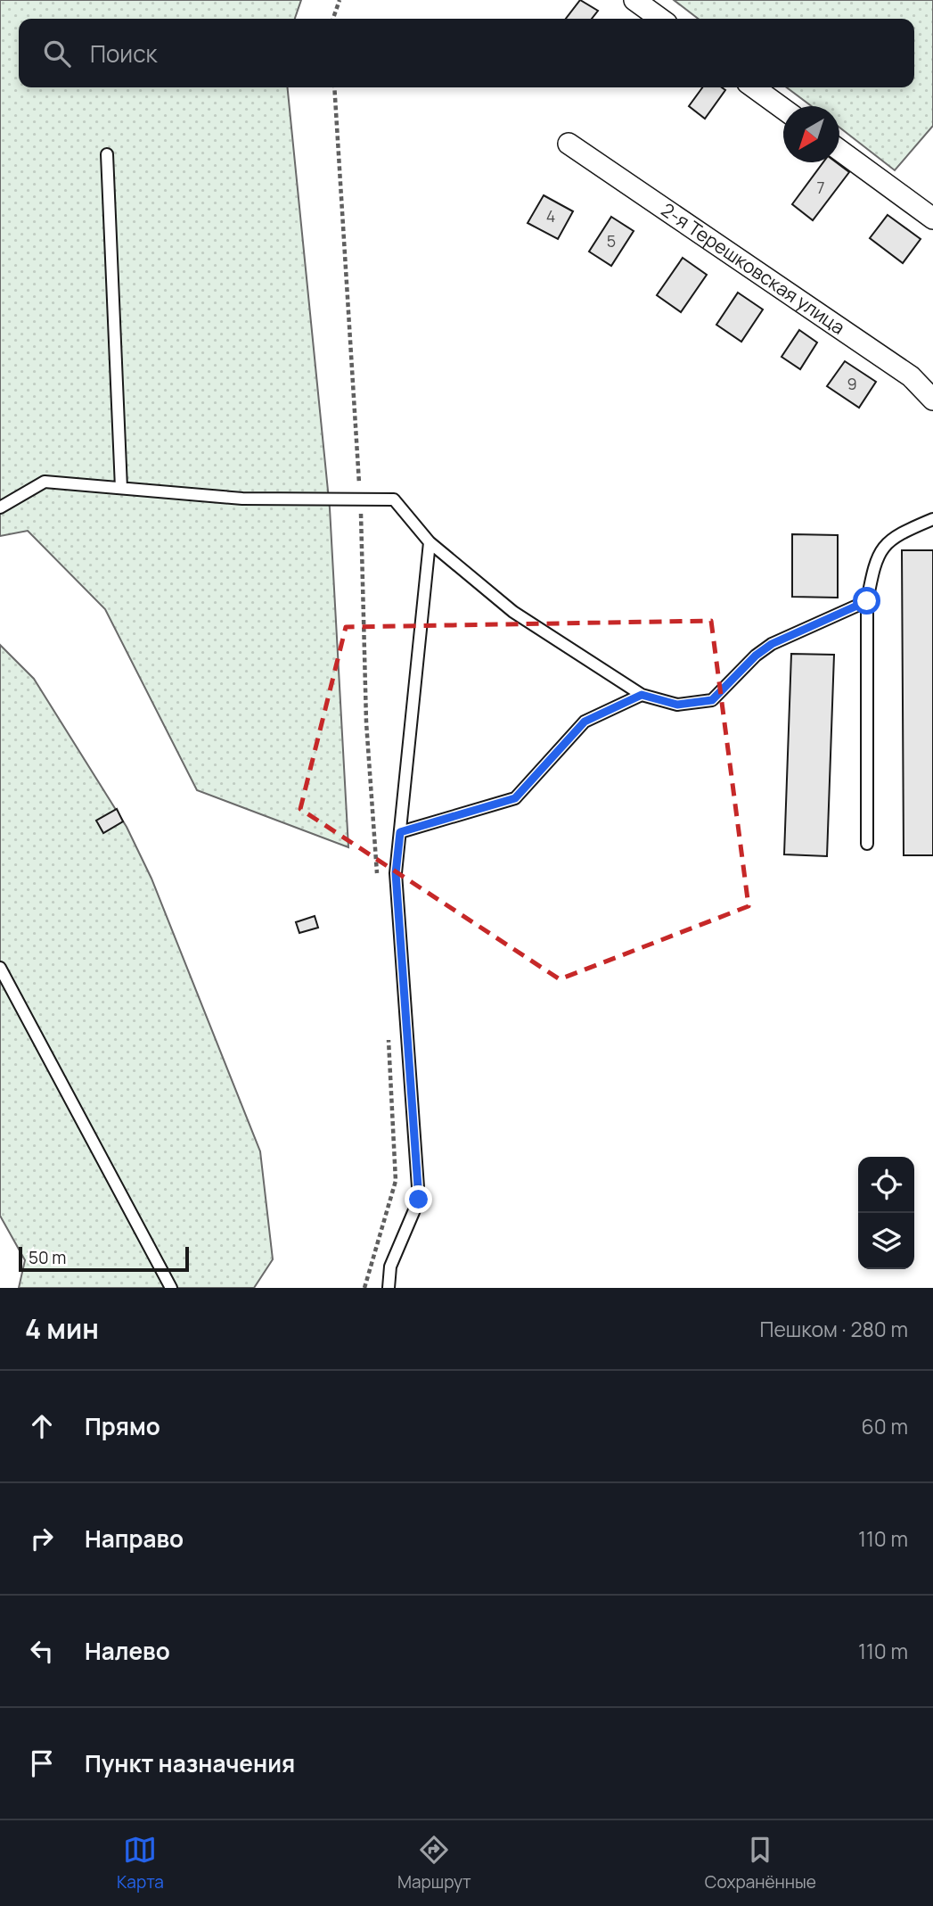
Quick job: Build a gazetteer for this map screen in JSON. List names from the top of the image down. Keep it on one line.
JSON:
{"streets":{"street":["2-я Терешковская улица"]},"house_numbers":["7","4","5","9"],"scale_bar":"50 m","north":"bottom left","page":{"search":"Поиск","scale":"50 m","heading":["4 мин","Пешком · 280 m"],"list":[["Прямо","60 m"],["Направо","110 m"],["Налево","110 m"],"Пункт назначения"],"nav":["Карта","Маршрут","Сохранённые"]}}
